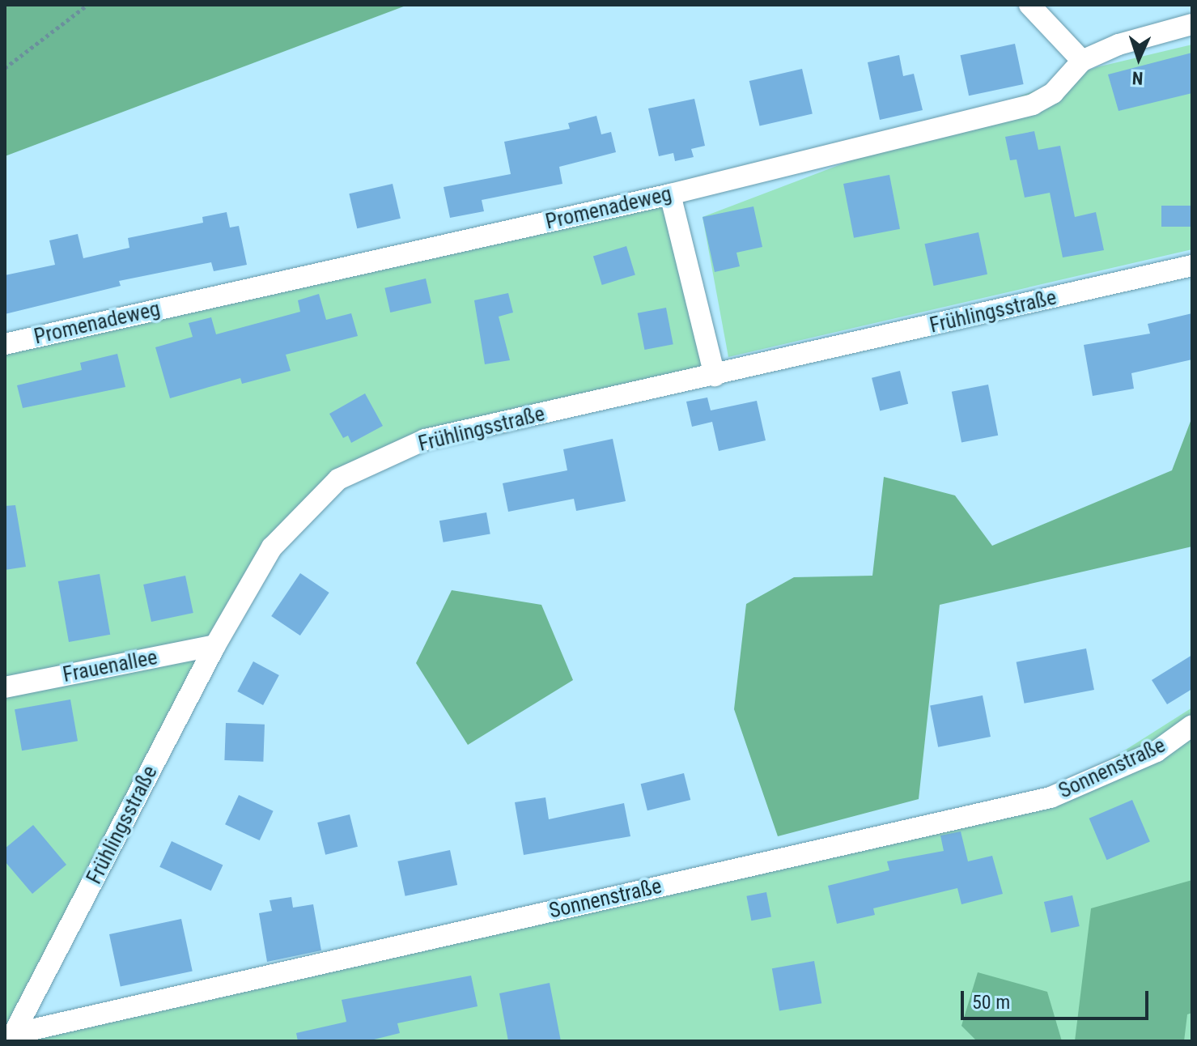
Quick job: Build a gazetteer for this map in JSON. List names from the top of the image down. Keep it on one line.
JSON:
{"streets":{"street":["Promenadeweg","Frühlingsstraße","Frauenallee","Sonnenstraße"]},"crossings":[["Frühlingsstraße","Frauenallee"],["Frühlingsstraße","Sonnenstraße"]],"scale_bar":"50 m","north":"bottom"}
